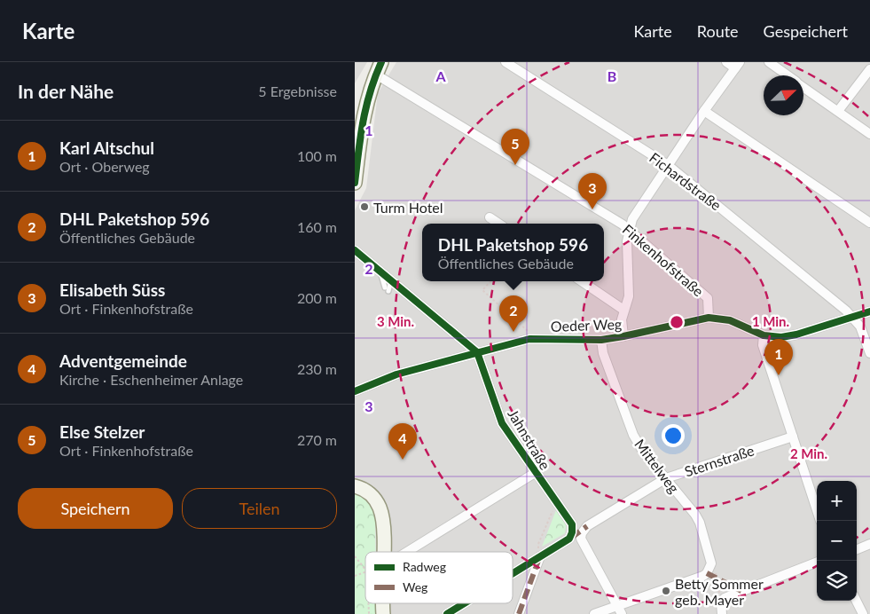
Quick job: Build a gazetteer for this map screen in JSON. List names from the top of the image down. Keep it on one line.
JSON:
{"streets":{"street":["Fichardstraße","Finkenhofstraße","Oeder Weg","Jahnstraße","Sternstraße","Mittelweg"]},"crossings":[["Fichardstraße","Oeder Weg"],["Finkenhofstraße","Oeder Weg"],["Oeder Weg","Jahnstraße"],["Oeder Weg","Mittelweg"],["Jahnstraße","Sternstraße"],["Sternstraße","Mittelweg"]],"places":["Turm Hotel","Betty Sommer geb. Mayer"],"legend":["Radweg","Weg"],"north":"top right","page":{"header":"Karte","nav":["Karte","Route","Gespeichert"],"heading":["In der Nähe","5 Ergebnisse"],"list":[{"mark":"1","name":"Karl Altschul","note":"Ort · Oberweg","value":"100 m"},{"mark":"2","name":"DHL Paketshop 596","note":"Öffentliches Gebäude","value":"160 m"},{"mark":"3","name":"Elisabeth Süss","note":"Ort · Finkenhofstraße","value":"200 m"},{"mark":"4","name":"Adventgemeinde","note":"Kirche · Eschenheimer Anlage","value":"230 m"},{"mark":"5","name":"Else Stelzer","note":"Ort · Finkenhofstraße","value":"270 m"}],"pins":["5","3","2","1","4"],"popup":["DHL Paketshop 596","Öffentliches Gebäude"],"buttons":["Speichern","Teilen"],"map_buttons":["+","−"]},"grid":{"columns":["A","B"],"rows":["1","2","3"]},"rings":["1 Min.","3 Min.","2 Min."]}
